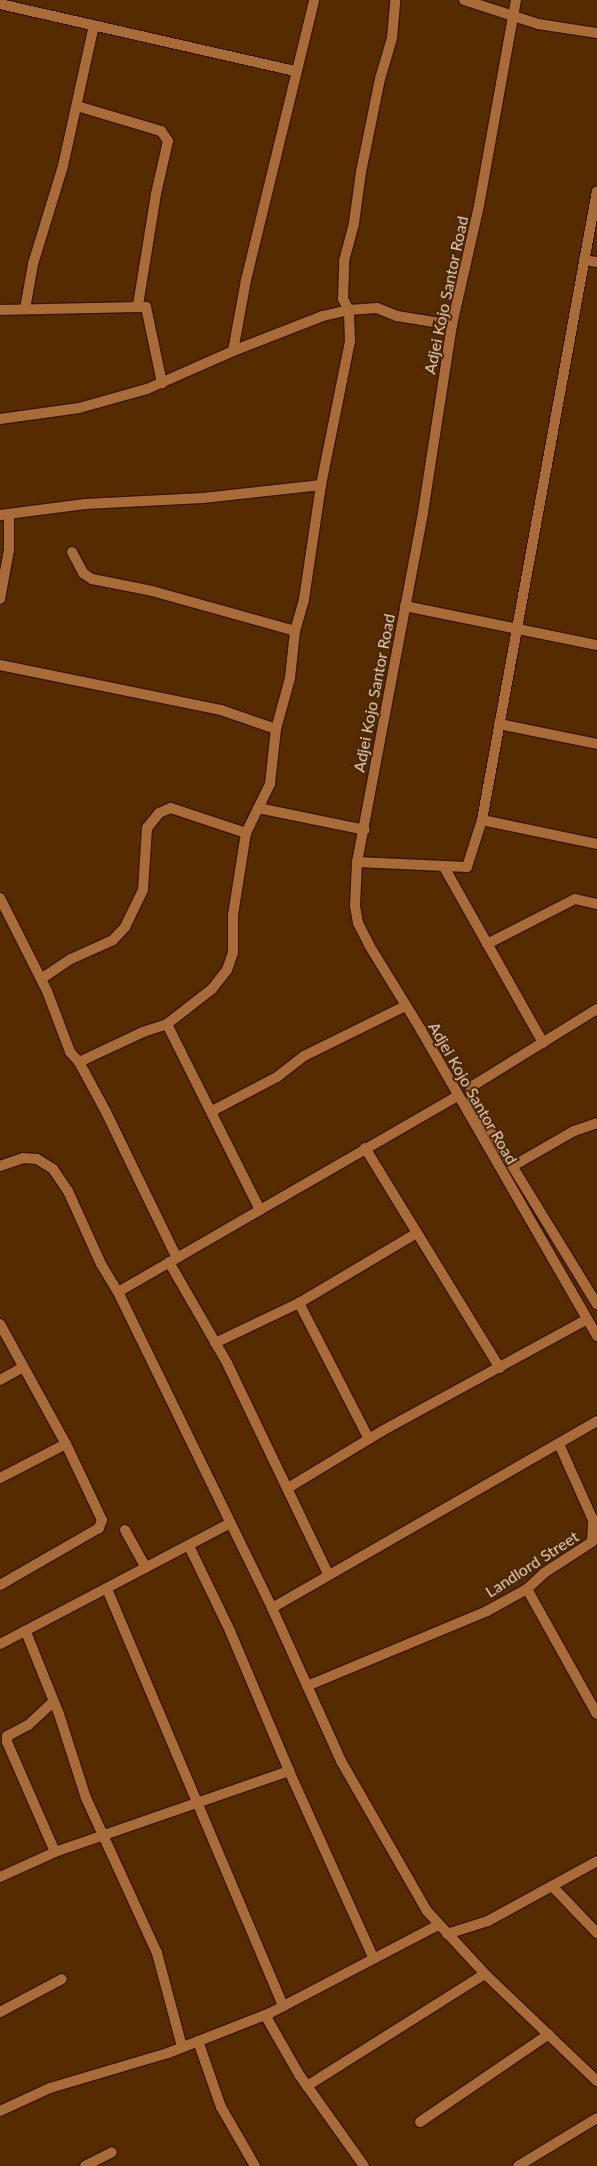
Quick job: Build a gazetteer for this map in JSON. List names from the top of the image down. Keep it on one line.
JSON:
{"streets":{"street":["Adjei Kojo Santor Road","Landlord Street"]}}
